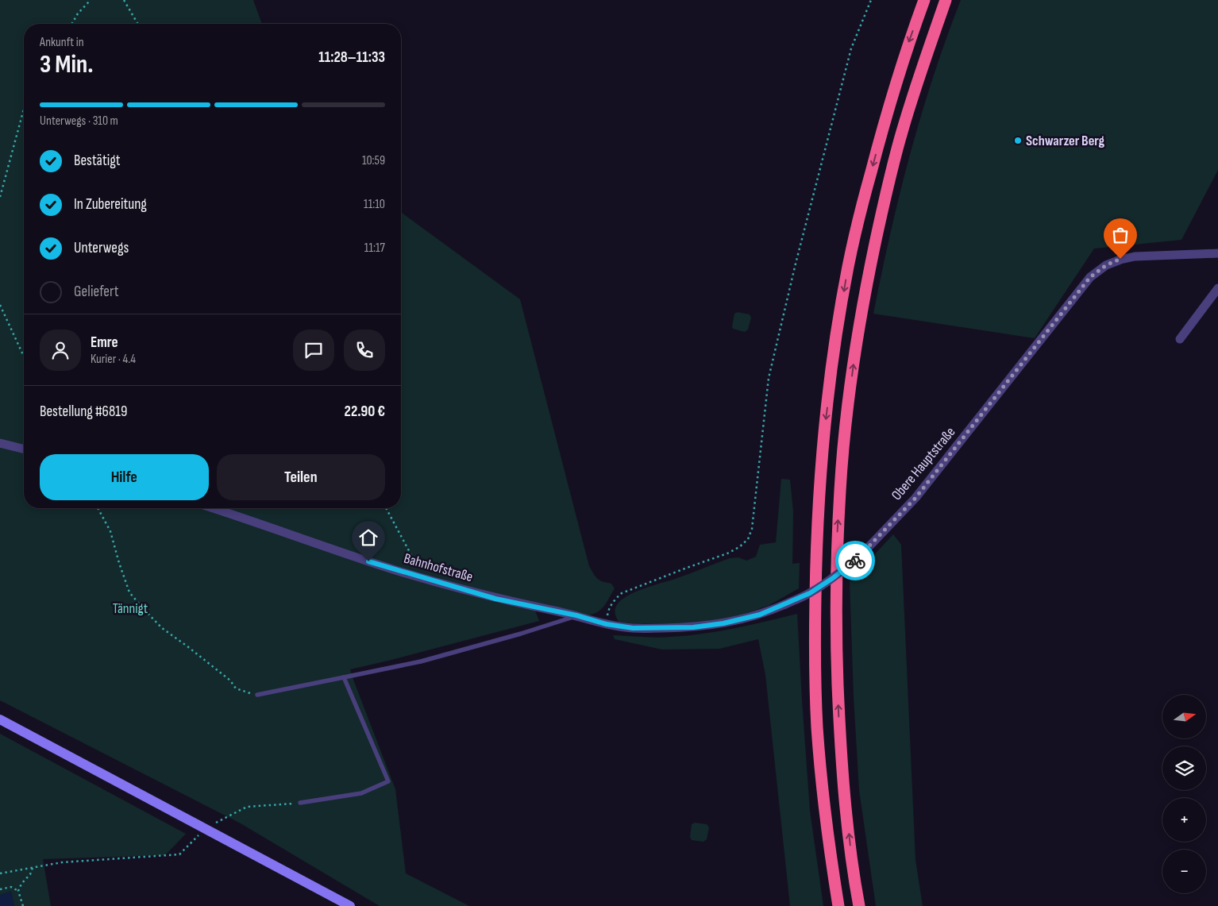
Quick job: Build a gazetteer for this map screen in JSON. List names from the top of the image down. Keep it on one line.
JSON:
{"streets":{"street":["Obere Hauptstraße","Bahnhofstraße"]},"crossings":[["Obere Hauptstraße","Bahnhofstraße"]],"parks":["Tännigt"],"places":["Schwarzer Berg"],"north":"right","page":{"heading":["3 Min.","Ankunft in","11:28–11:33"],"panel":["Emre","Kurier · 4.4","Bestellung #6819","22.90 €"],"bar":"Unterwegs · 310 m","list":[["Bestätigt","10:59"],["In Zubereitung","11:10"],["Unterwegs","11:17"],"Geliefert"],"buttons":["Hilfe","Teilen"],"map_buttons":["+","−"]}}
